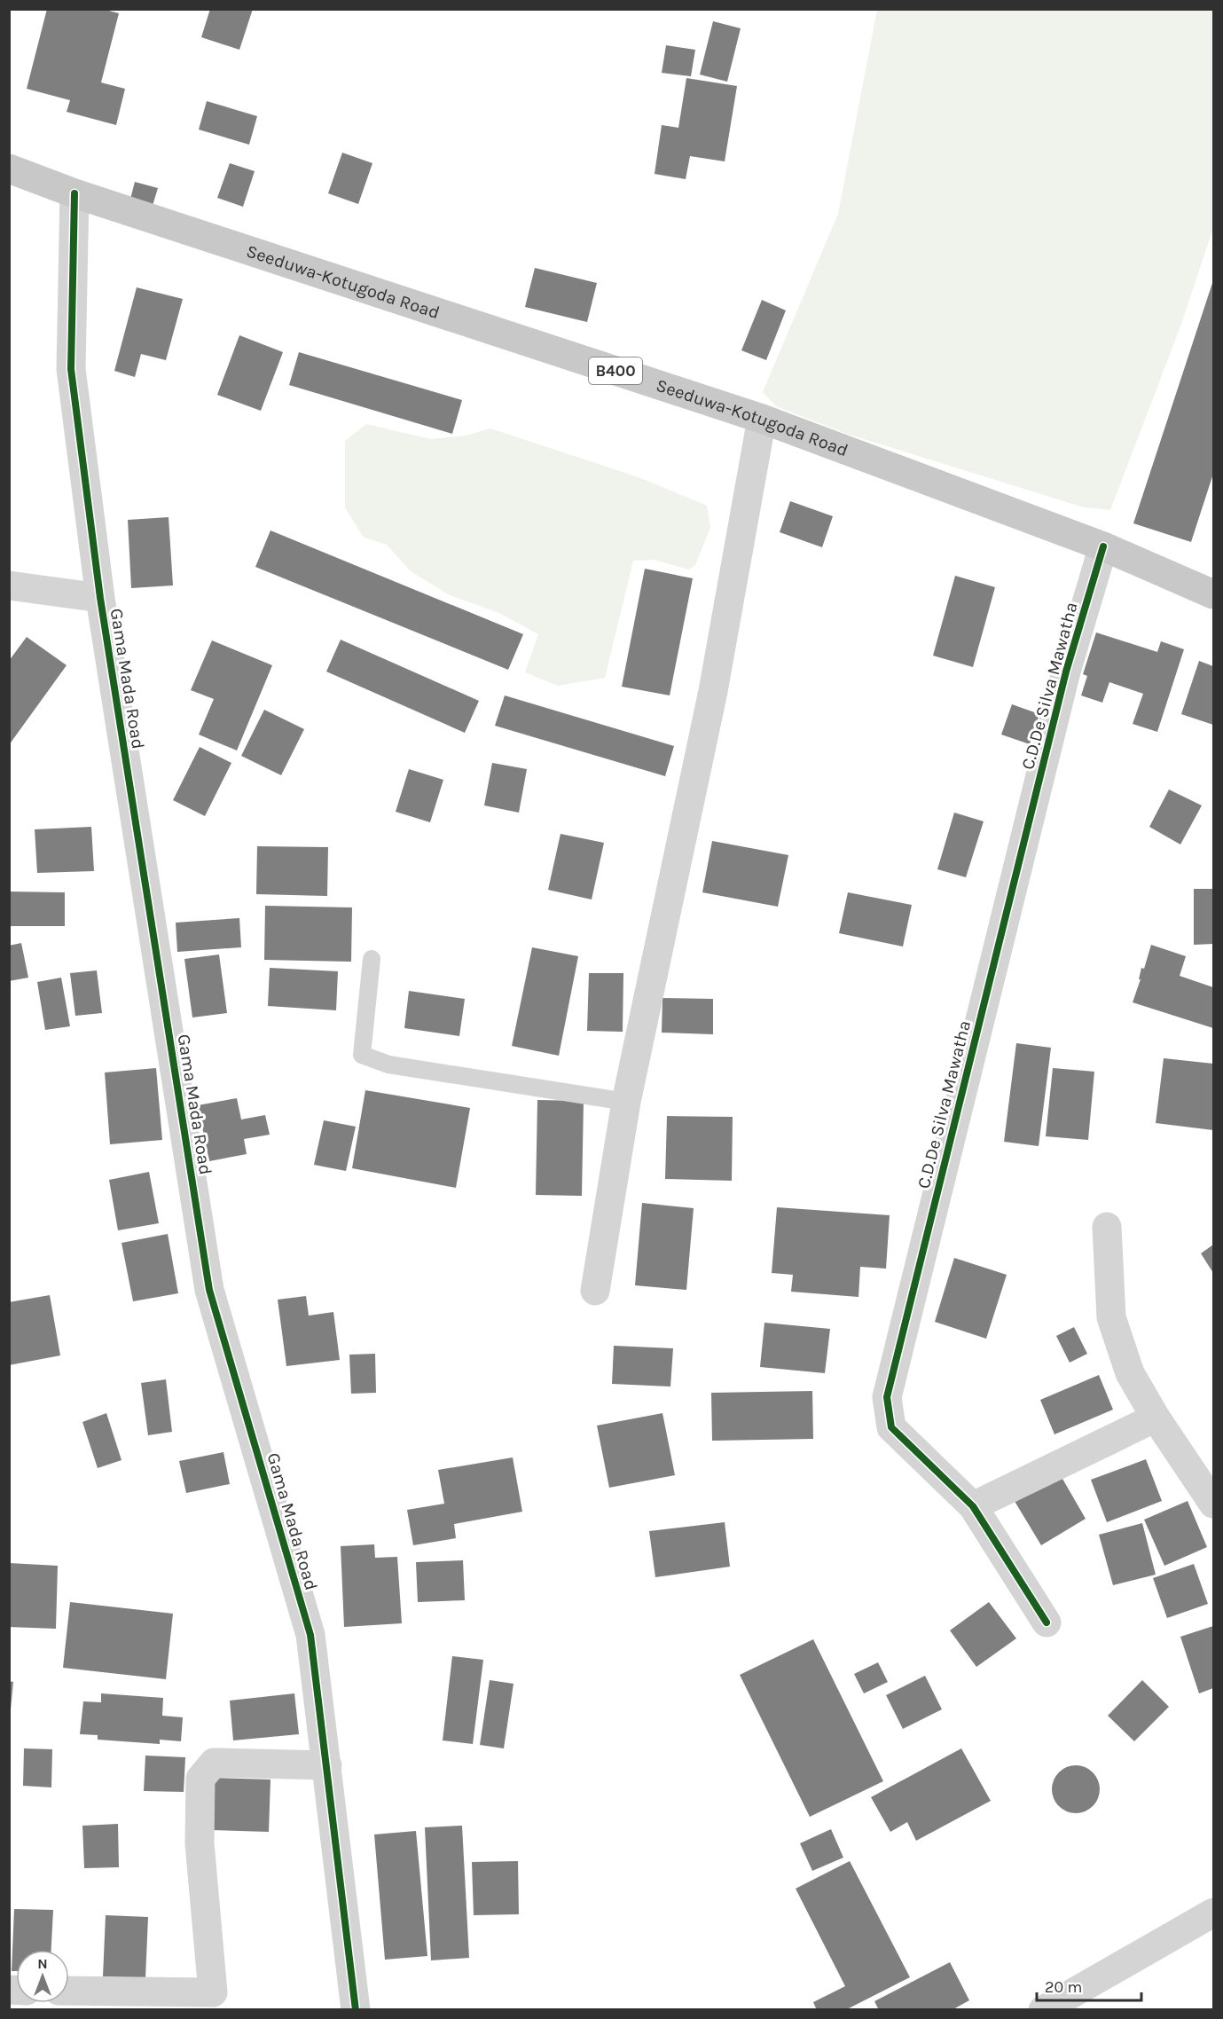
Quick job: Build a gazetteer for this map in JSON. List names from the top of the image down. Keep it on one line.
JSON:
{"streets":{"main road":["Seeduwa-Kotugoda Road","B400"],"street":["Gama Mada Road","C.D.De Silva Mawatha"]},"crossings":[["Seeduwa-Kotugoda Road","Gama Mada Road"],["Seeduwa-Kotugoda Road","C.D.De Silva Mawatha"]],"scale_bar":"20 m","north":"top"}
